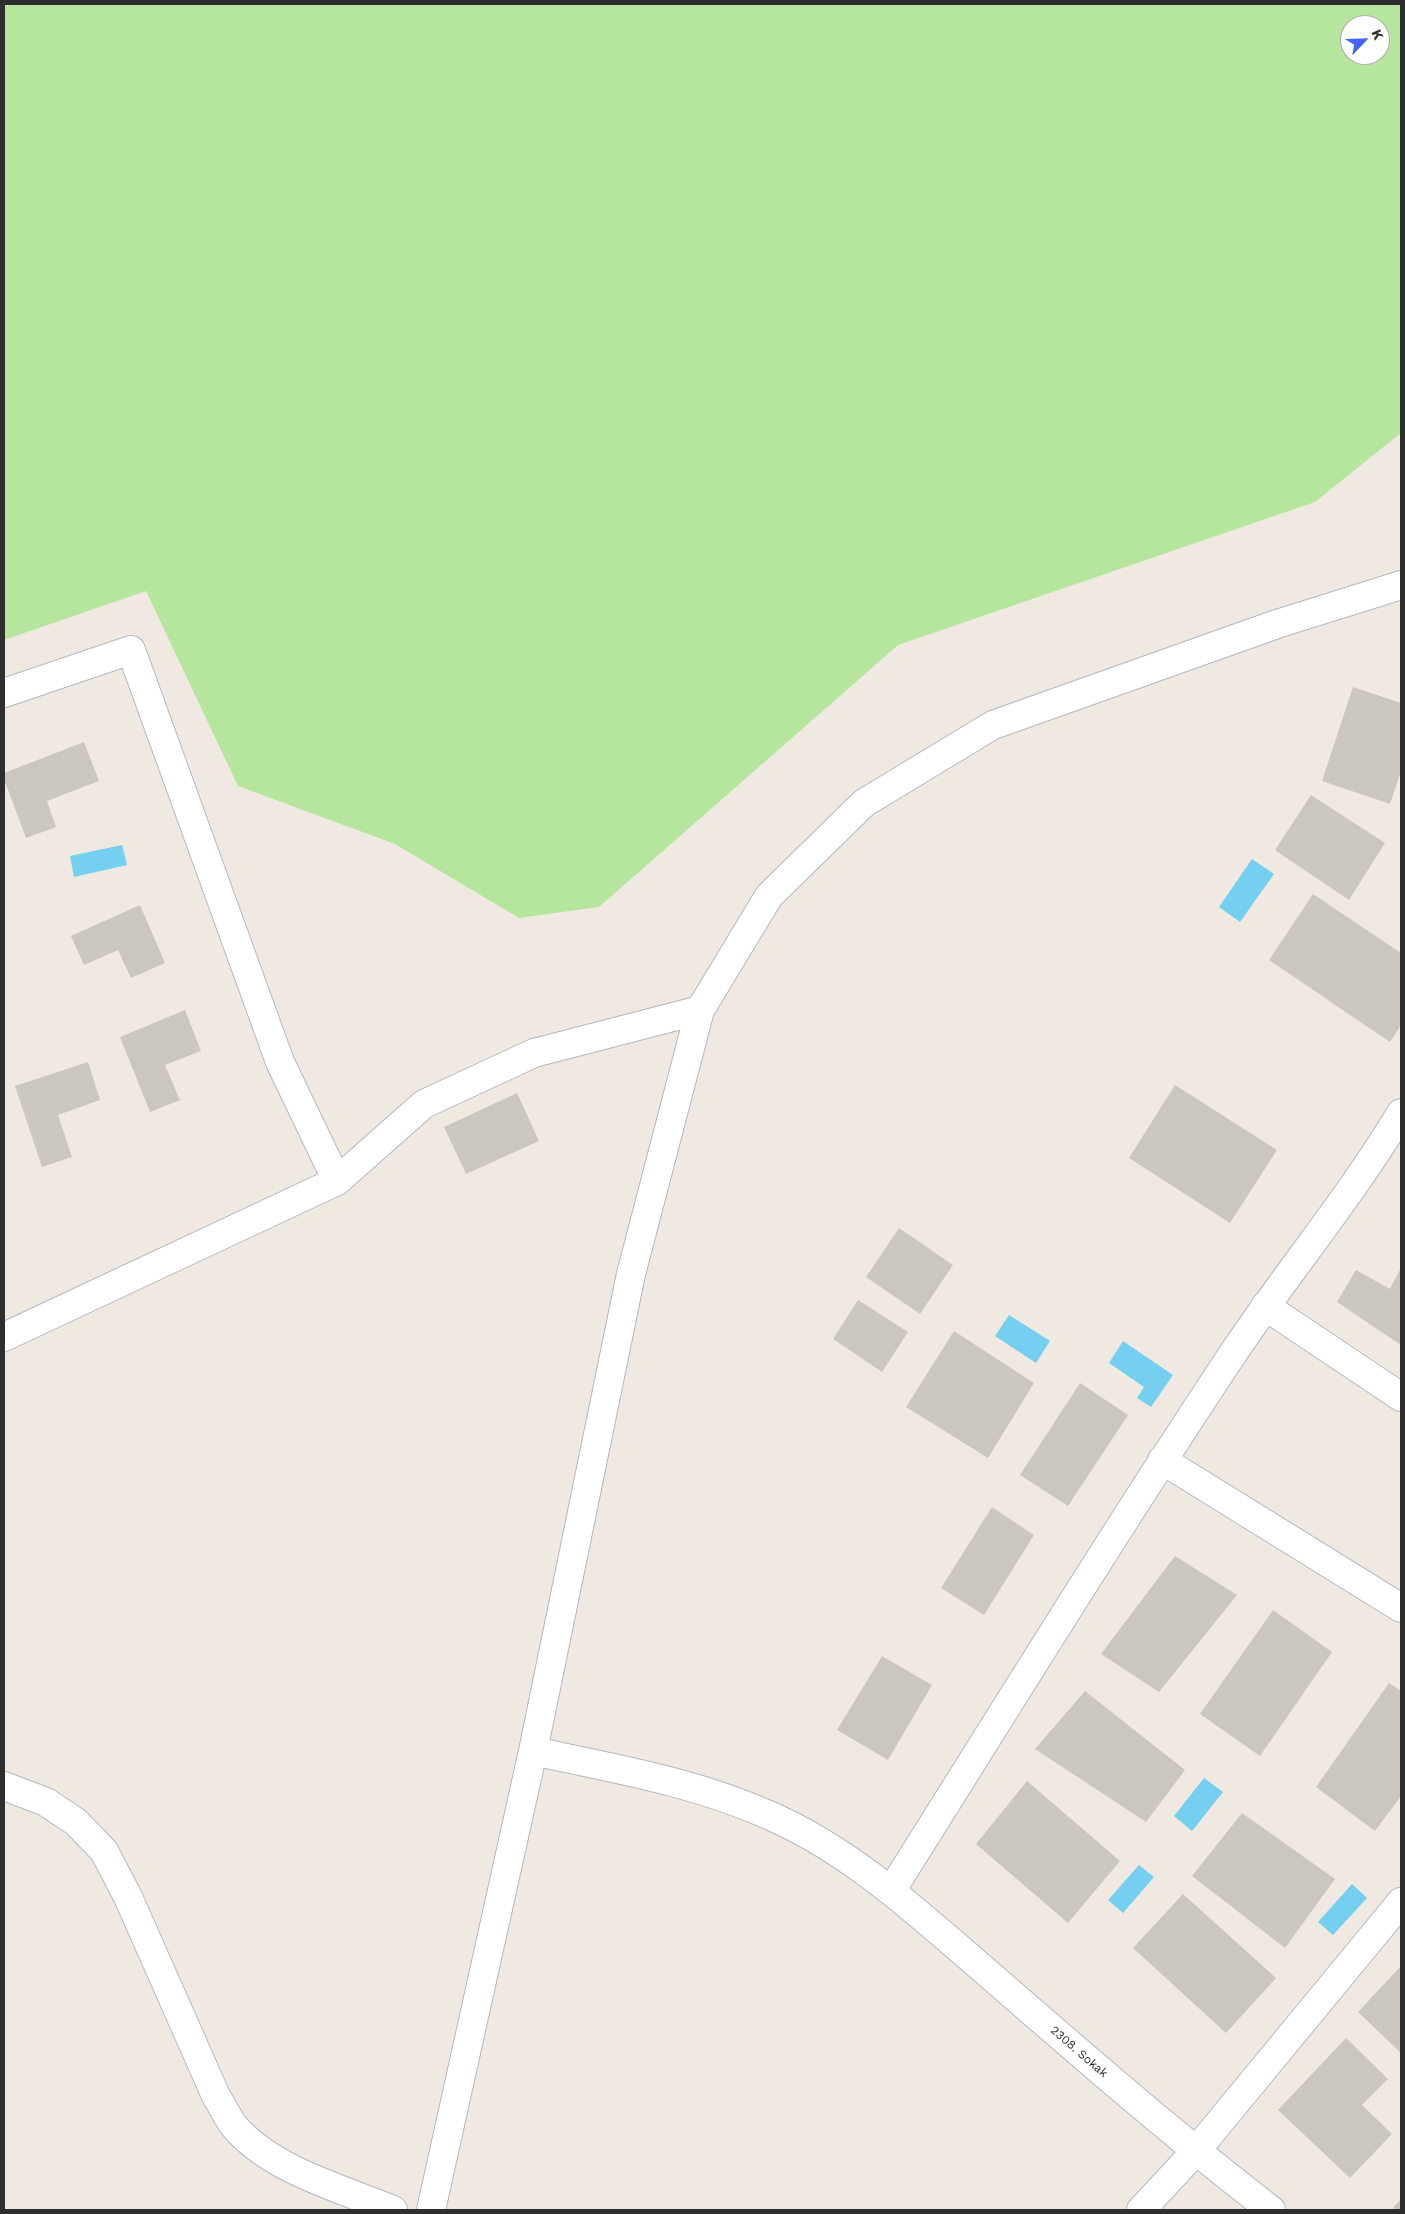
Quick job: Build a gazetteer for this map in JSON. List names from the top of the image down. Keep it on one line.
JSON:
{"streets":{"street":["2308. Sokak"]},"north":"top right"}
